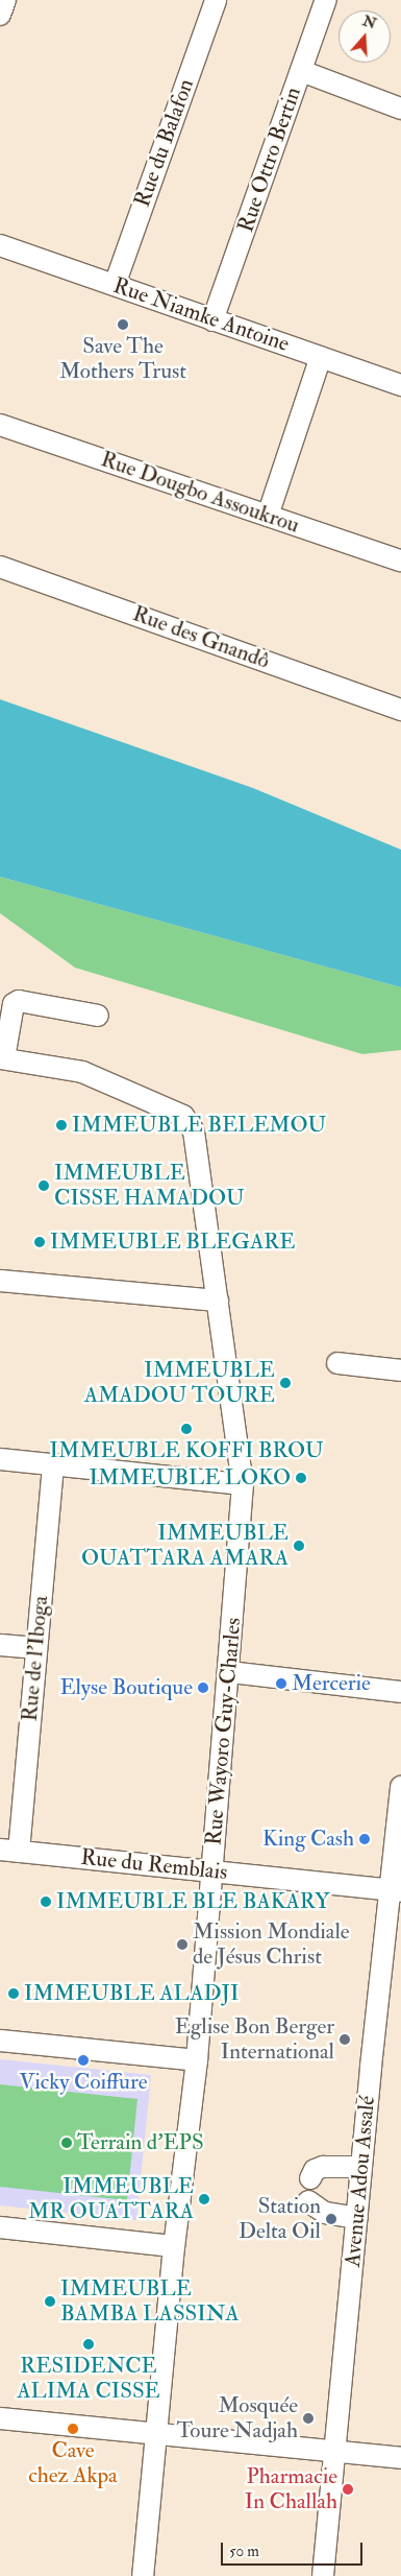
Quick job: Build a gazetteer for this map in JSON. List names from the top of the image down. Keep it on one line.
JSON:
{"streets":{"street":["Rue du Balafon","Rue Ottro Bertin","Rue Niamke Antoine","Rue Dougbo Assoukrou","Rue des Gnandô","Rue de l'Iboga","Rue Wayoro Guy-Charles","Rue du Remblais","Avenue Adou Assalé"]},"crossings":[["Rue du Balafon","Rue Niamke Antoine"],["Rue Ottro Bertin","Rue Niamke Antoine"],["Rue de l'Iboga","Rue du Remblais"],["Rue Wayoro Guy-Charles","Rue du Remblais"],["Rue du Remblais","Avenue Adou Assalé"]],"places":["Save The Mothers Trust","IMMEUBLE BELEMOU","IMMEUBLE CISSE HAMADOU","IMMEUBLE BLEGARE","IMMEUBLE AMADOU TOURE","IMMEUBLE KOFFI BROU","IMMEUBLE LOKO","IMMEUBLE OUATTARA AMARA","Mercerie","Elyse Boutique","King Cash","IMMEUBLE BLE BAKARY","Mission Mondiale de Jésus Christ","IMMEUBLE ALADJI","Eglise Bon Berger International","Vicky Coiffure","Terrain d'EPS","IMMEUBLE MR OUATTARA","Station Delta Oil","IMMEUBLE BAMBA LASSINA","RESIDENCE ALIMA CISSE","Mosquée Toure Nadjah","Cave chez Akpa","Pharmacie In Challah"],"scale_bar":"50 m","north":"top"}
